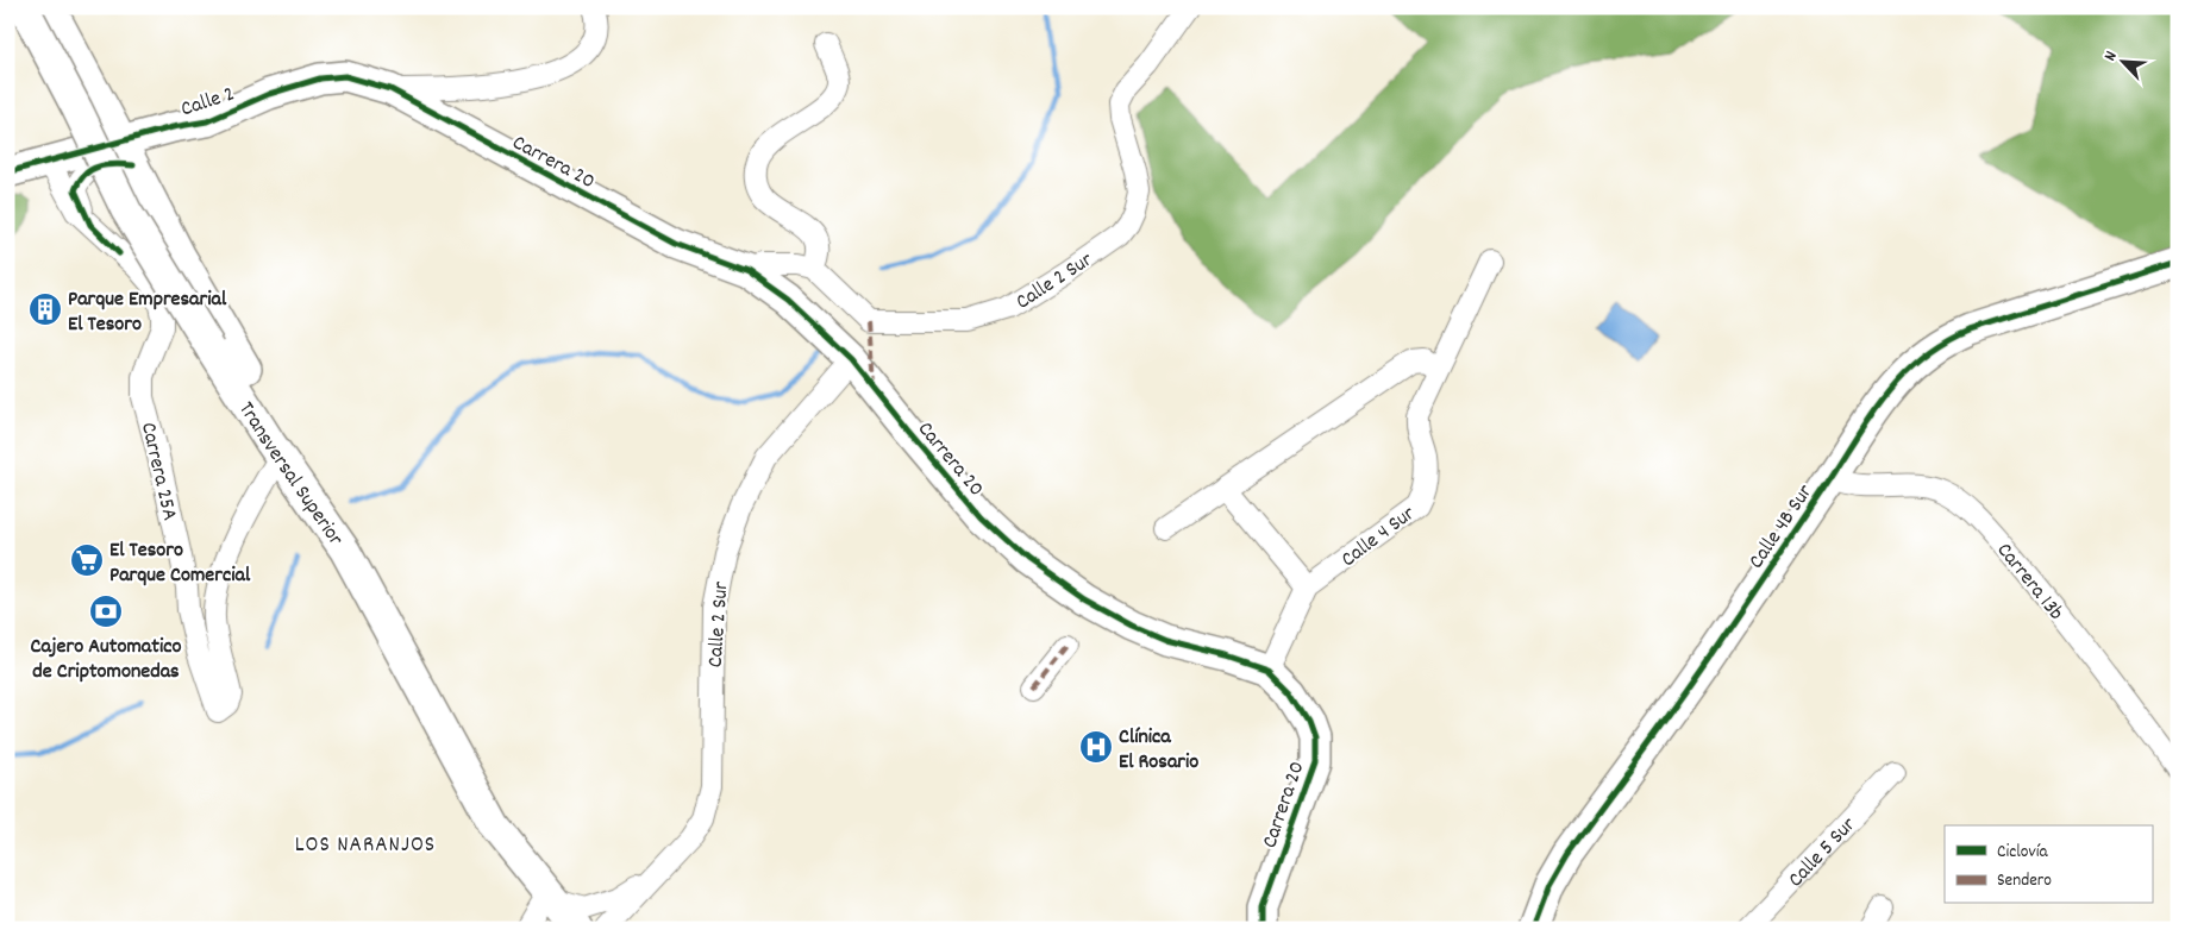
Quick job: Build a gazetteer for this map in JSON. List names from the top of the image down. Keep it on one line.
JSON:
{"streets":{"street":["Calle 2","Carrera 20","Calle 2 Sur","Carrera 25A","Transversal Superior","Calle 4B Sur","Calle 4 Sur","Carrera 13b","Calle 5 Sur"]},"crossings":[["Calle 2","Carrera 20"],["Calle 2","Carrera 25A"],["Carrera 20","Calle 2 Sur"],["Carrera 20","Calle 4 Sur"],["Calle 2 Sur","Transversal Superior"],["Carrera 25A","Transversal Superior"],["Calle 4B Sur","Carrera 13b"]],"districts":["LOS NARANJOS"],"places":{"building":["Parque Empresarial El Tesoro"],"supermarket":["El Tesoro Parque Comercial"],"bank":["Cajero Automatico de Criptomonedas"],"hospital":["Clínica El Rosario"]},"legend":["Ciclovía","Sendero"],"north":"top left"}
